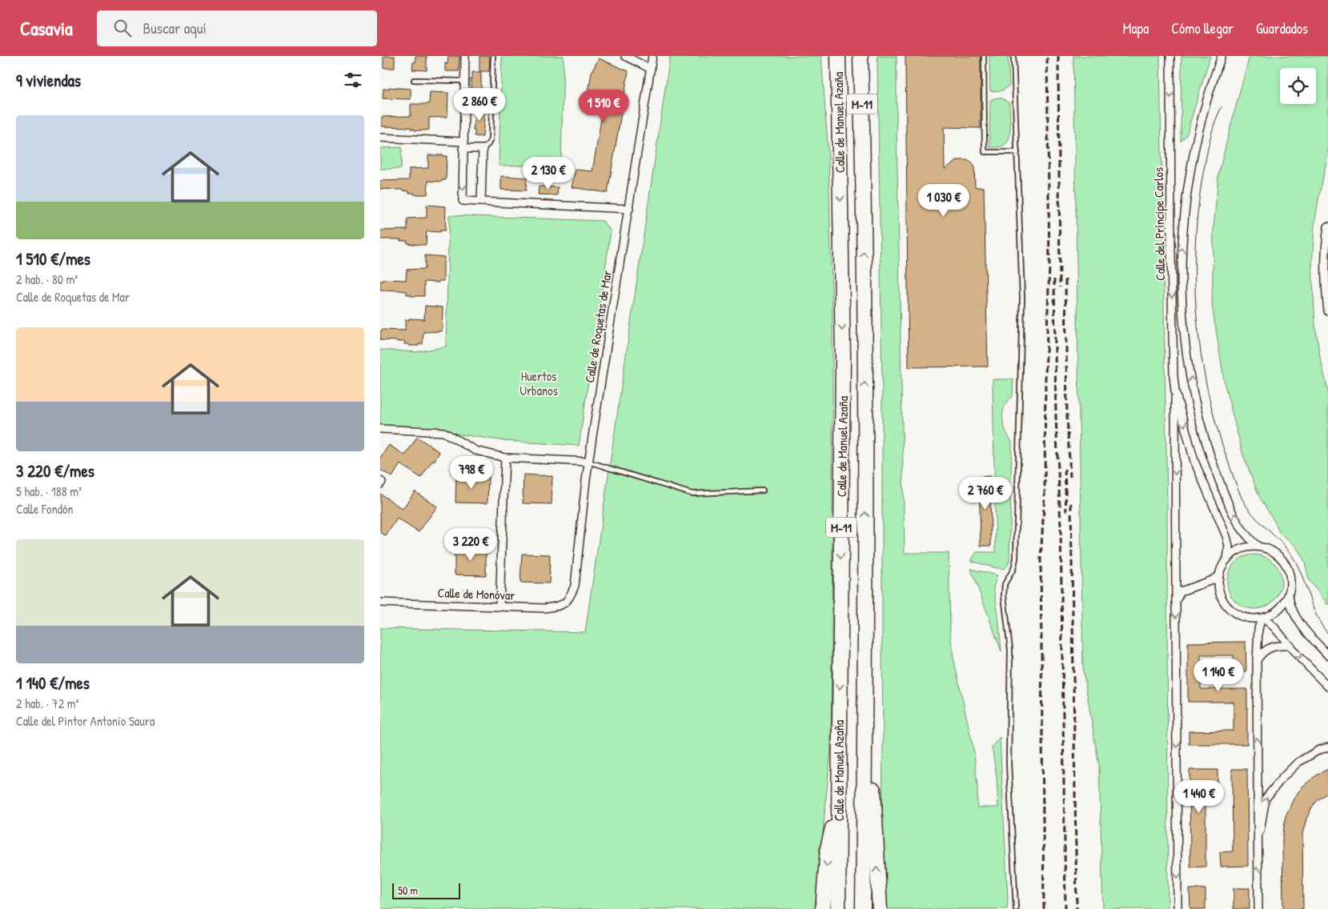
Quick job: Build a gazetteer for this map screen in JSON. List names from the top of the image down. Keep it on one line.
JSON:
{"streets":{"highway":["M-11","Calle de Manuel Azaña"],"street":["Calle del Príncipe Carlos","Calle de Roquetas de Mar","Calle de Monóvar"]},"crossings":[["Calle de Roquetas de Mar","Calle de Monóvar"]],"parks":["Huertos Urbanos"],"scale_bar":"50 m","page":{"header":"Casavia","search":"Buscar aquí","nav":["Mapa","Cómo llegar","Guardados"],"heading":"9 viviendas","price":["2 860 €","1 510 €","2 130 €","1 030 €","798 €","2 760 €","3 220 €","1 140 €","1 440 €"],"list":[{"name":"1 510 €/mes","note":"2 hab. · 80 m² · Calle de Roquetas de Mar"},{"name":"3 220 €/mes","note":"5 hab. · 188 m² · Calle Fondón"},{"name":"1 140 €/mes","note":"2 hab. · 72 m² · Calle del Pintor Antonio Saura"}],"scale":"50 m"}}
